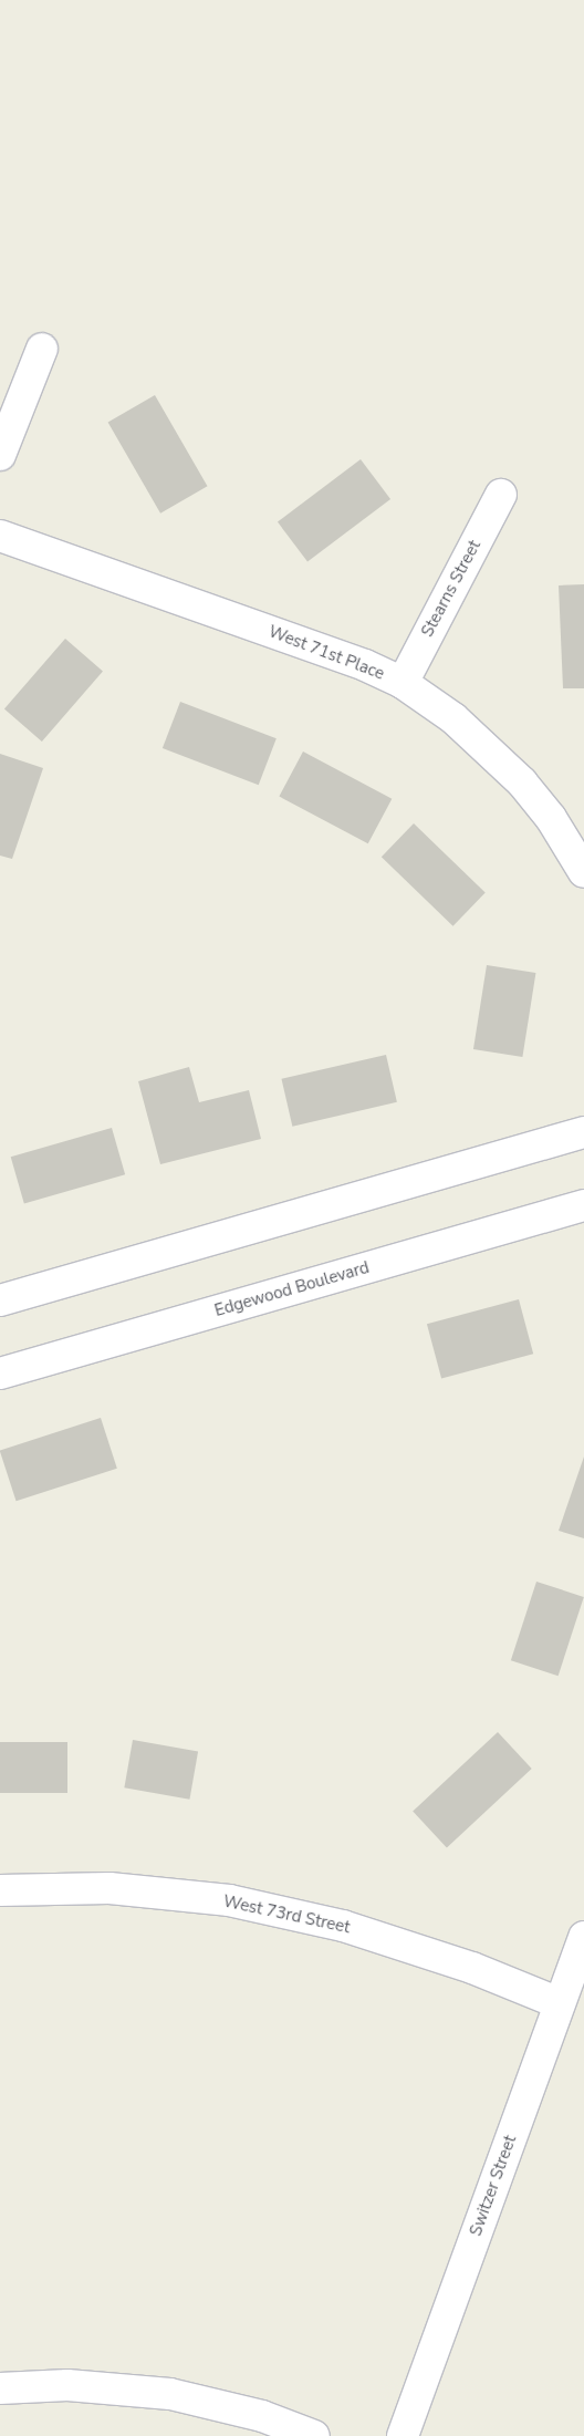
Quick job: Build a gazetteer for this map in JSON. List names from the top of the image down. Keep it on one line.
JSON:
{"streets":{"street":["Stearns Street","West 71st Place","Edgewood Boulevard","West 73rd Street","Switzer Street"]},"crossings":[["Stearns Street","West 71st Place"],["West 73rd Street","Switzer Street"]]}
